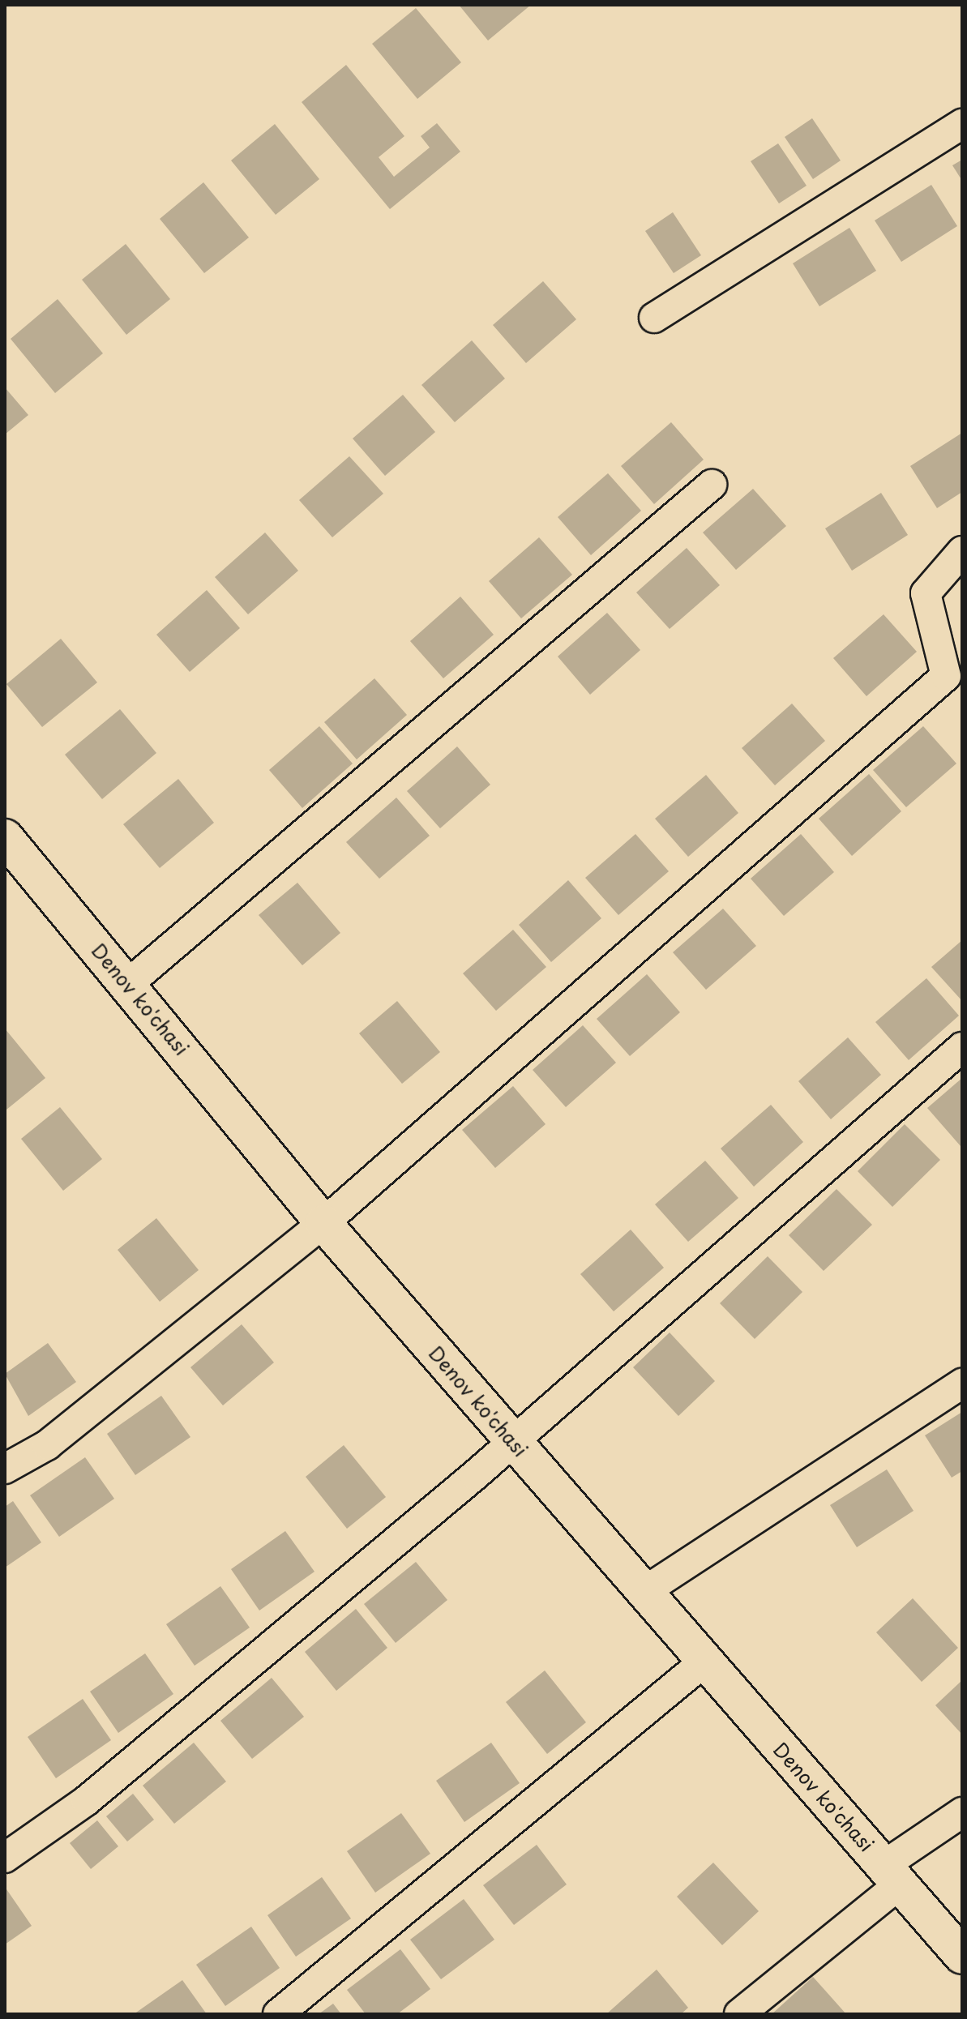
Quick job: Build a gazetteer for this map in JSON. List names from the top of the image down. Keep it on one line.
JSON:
{"streets":{"street":["Denov ko'chasi"]}}
